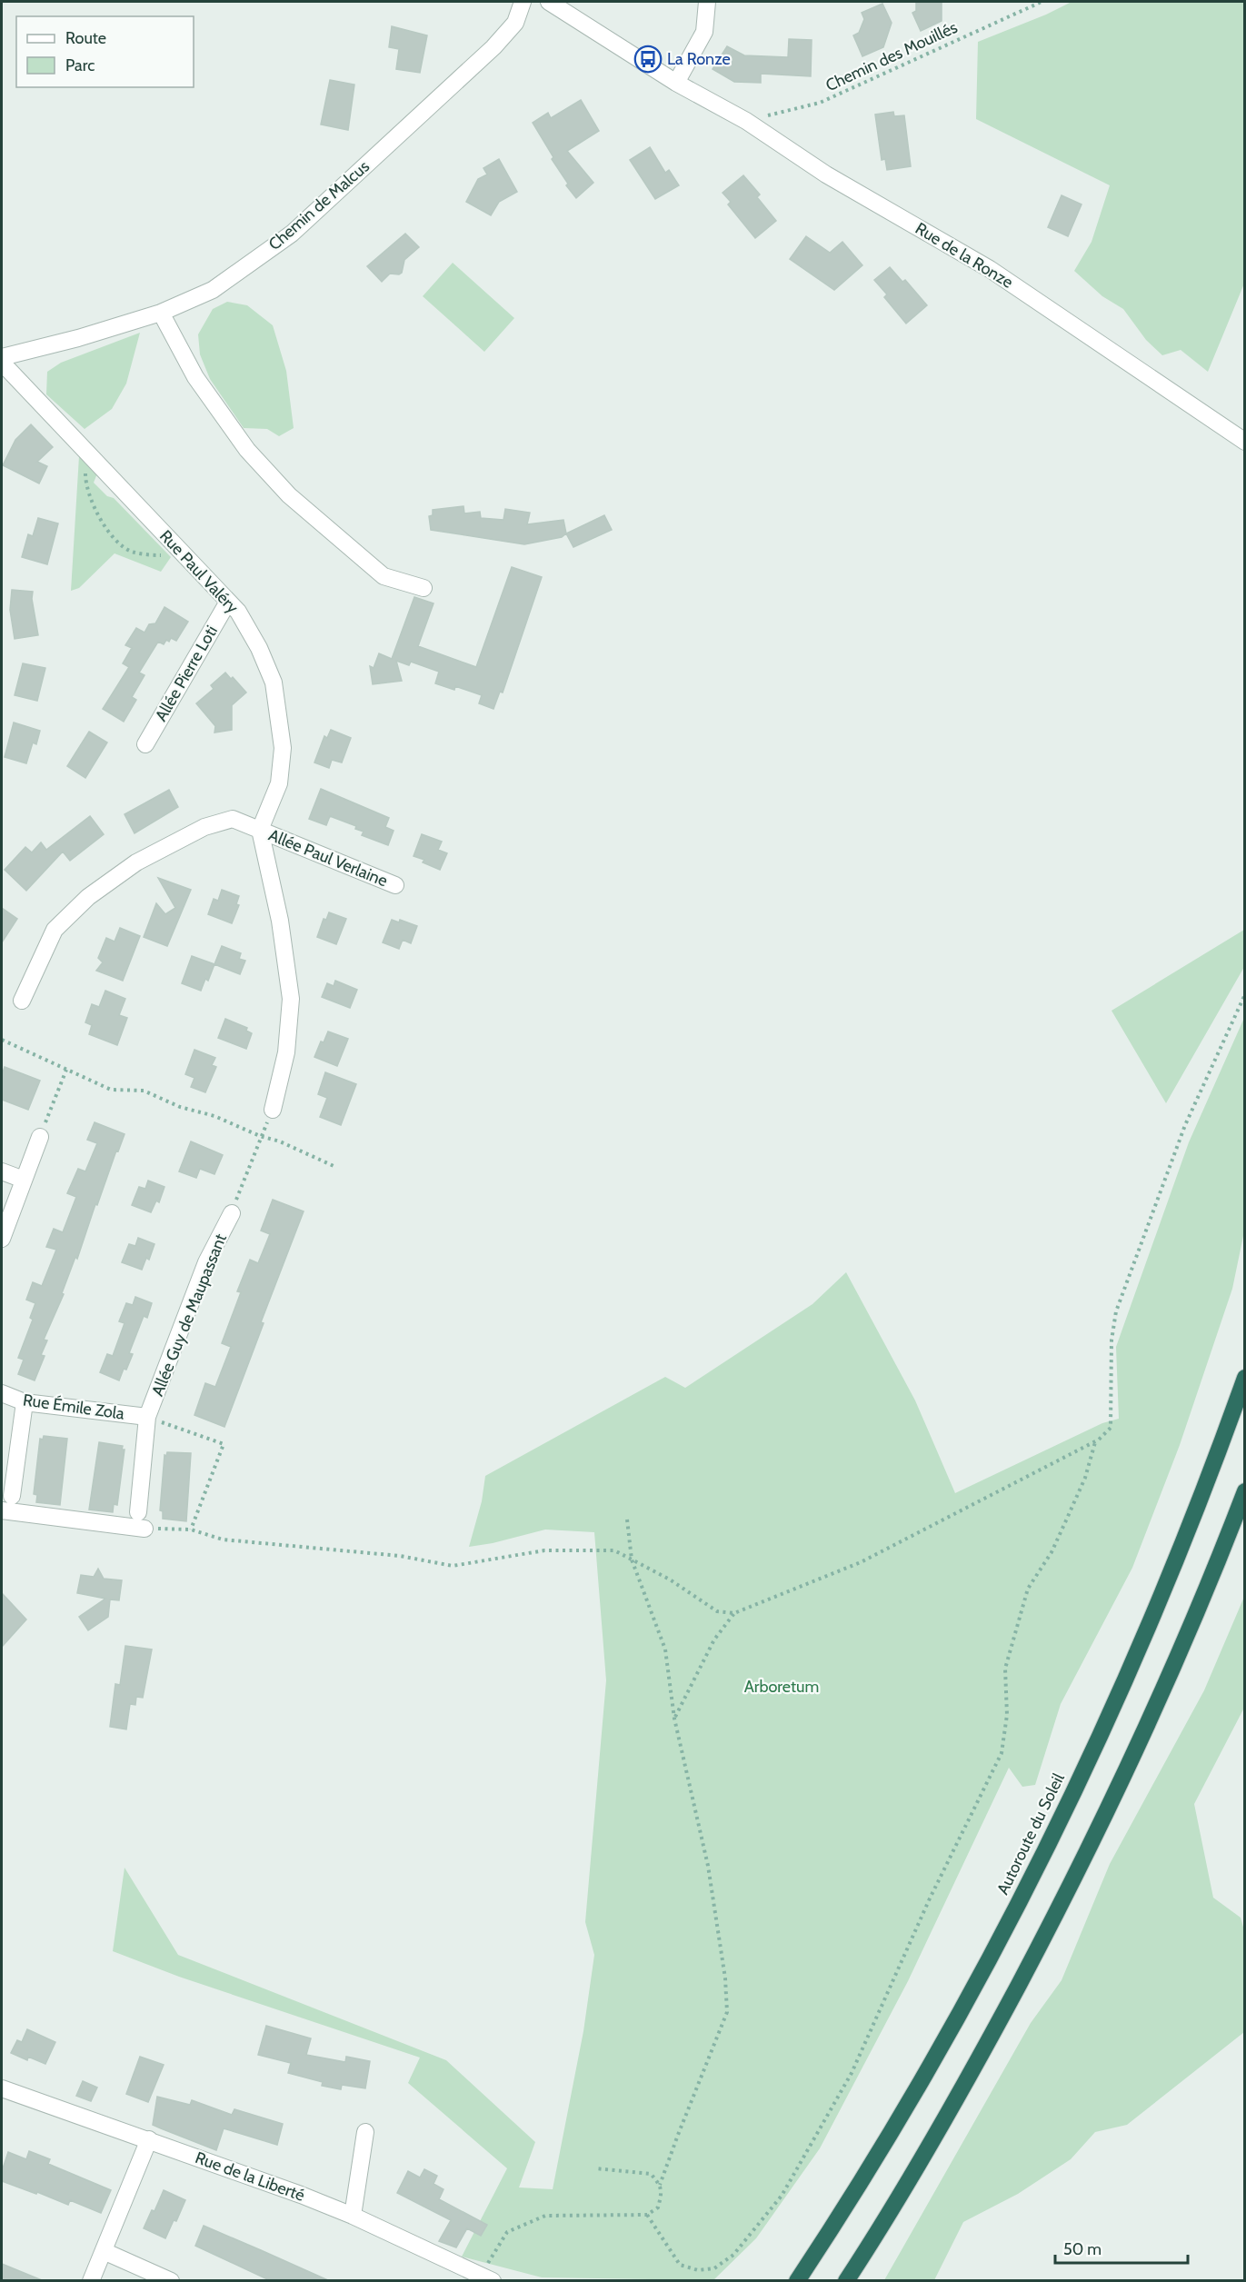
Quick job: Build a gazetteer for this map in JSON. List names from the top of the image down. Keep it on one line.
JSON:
{"streets":{"highway":["Autoroute du Soleil"],"street":["Chemin de Malcus","Rue de la Ronze","Rue Paul Valéry","Allée Pierre Loti","Allée Paul Verlaine","Allée Guy de Maupassant","Rue Émile Zola","Rue de la Liberté"],"path":["Chemin des Mouillés"]},"crossings":[["Chemin des Mouillés","Rue de la Ronze"],["Chemin de Malcus","Rue Paul Valéry"],["Rue Paul Valéry","Allée Pierre Loti"],["Rue Paul Valéry","Allée Paul Verlaine"],["Allée Guy de Maupassant","Rue Émile Zola"]],"parks":["Arboretum"],"places":{"bus stop":["La Ronze"]},"legend":["Route","Parc"],"scale_bar":"50 m"}
